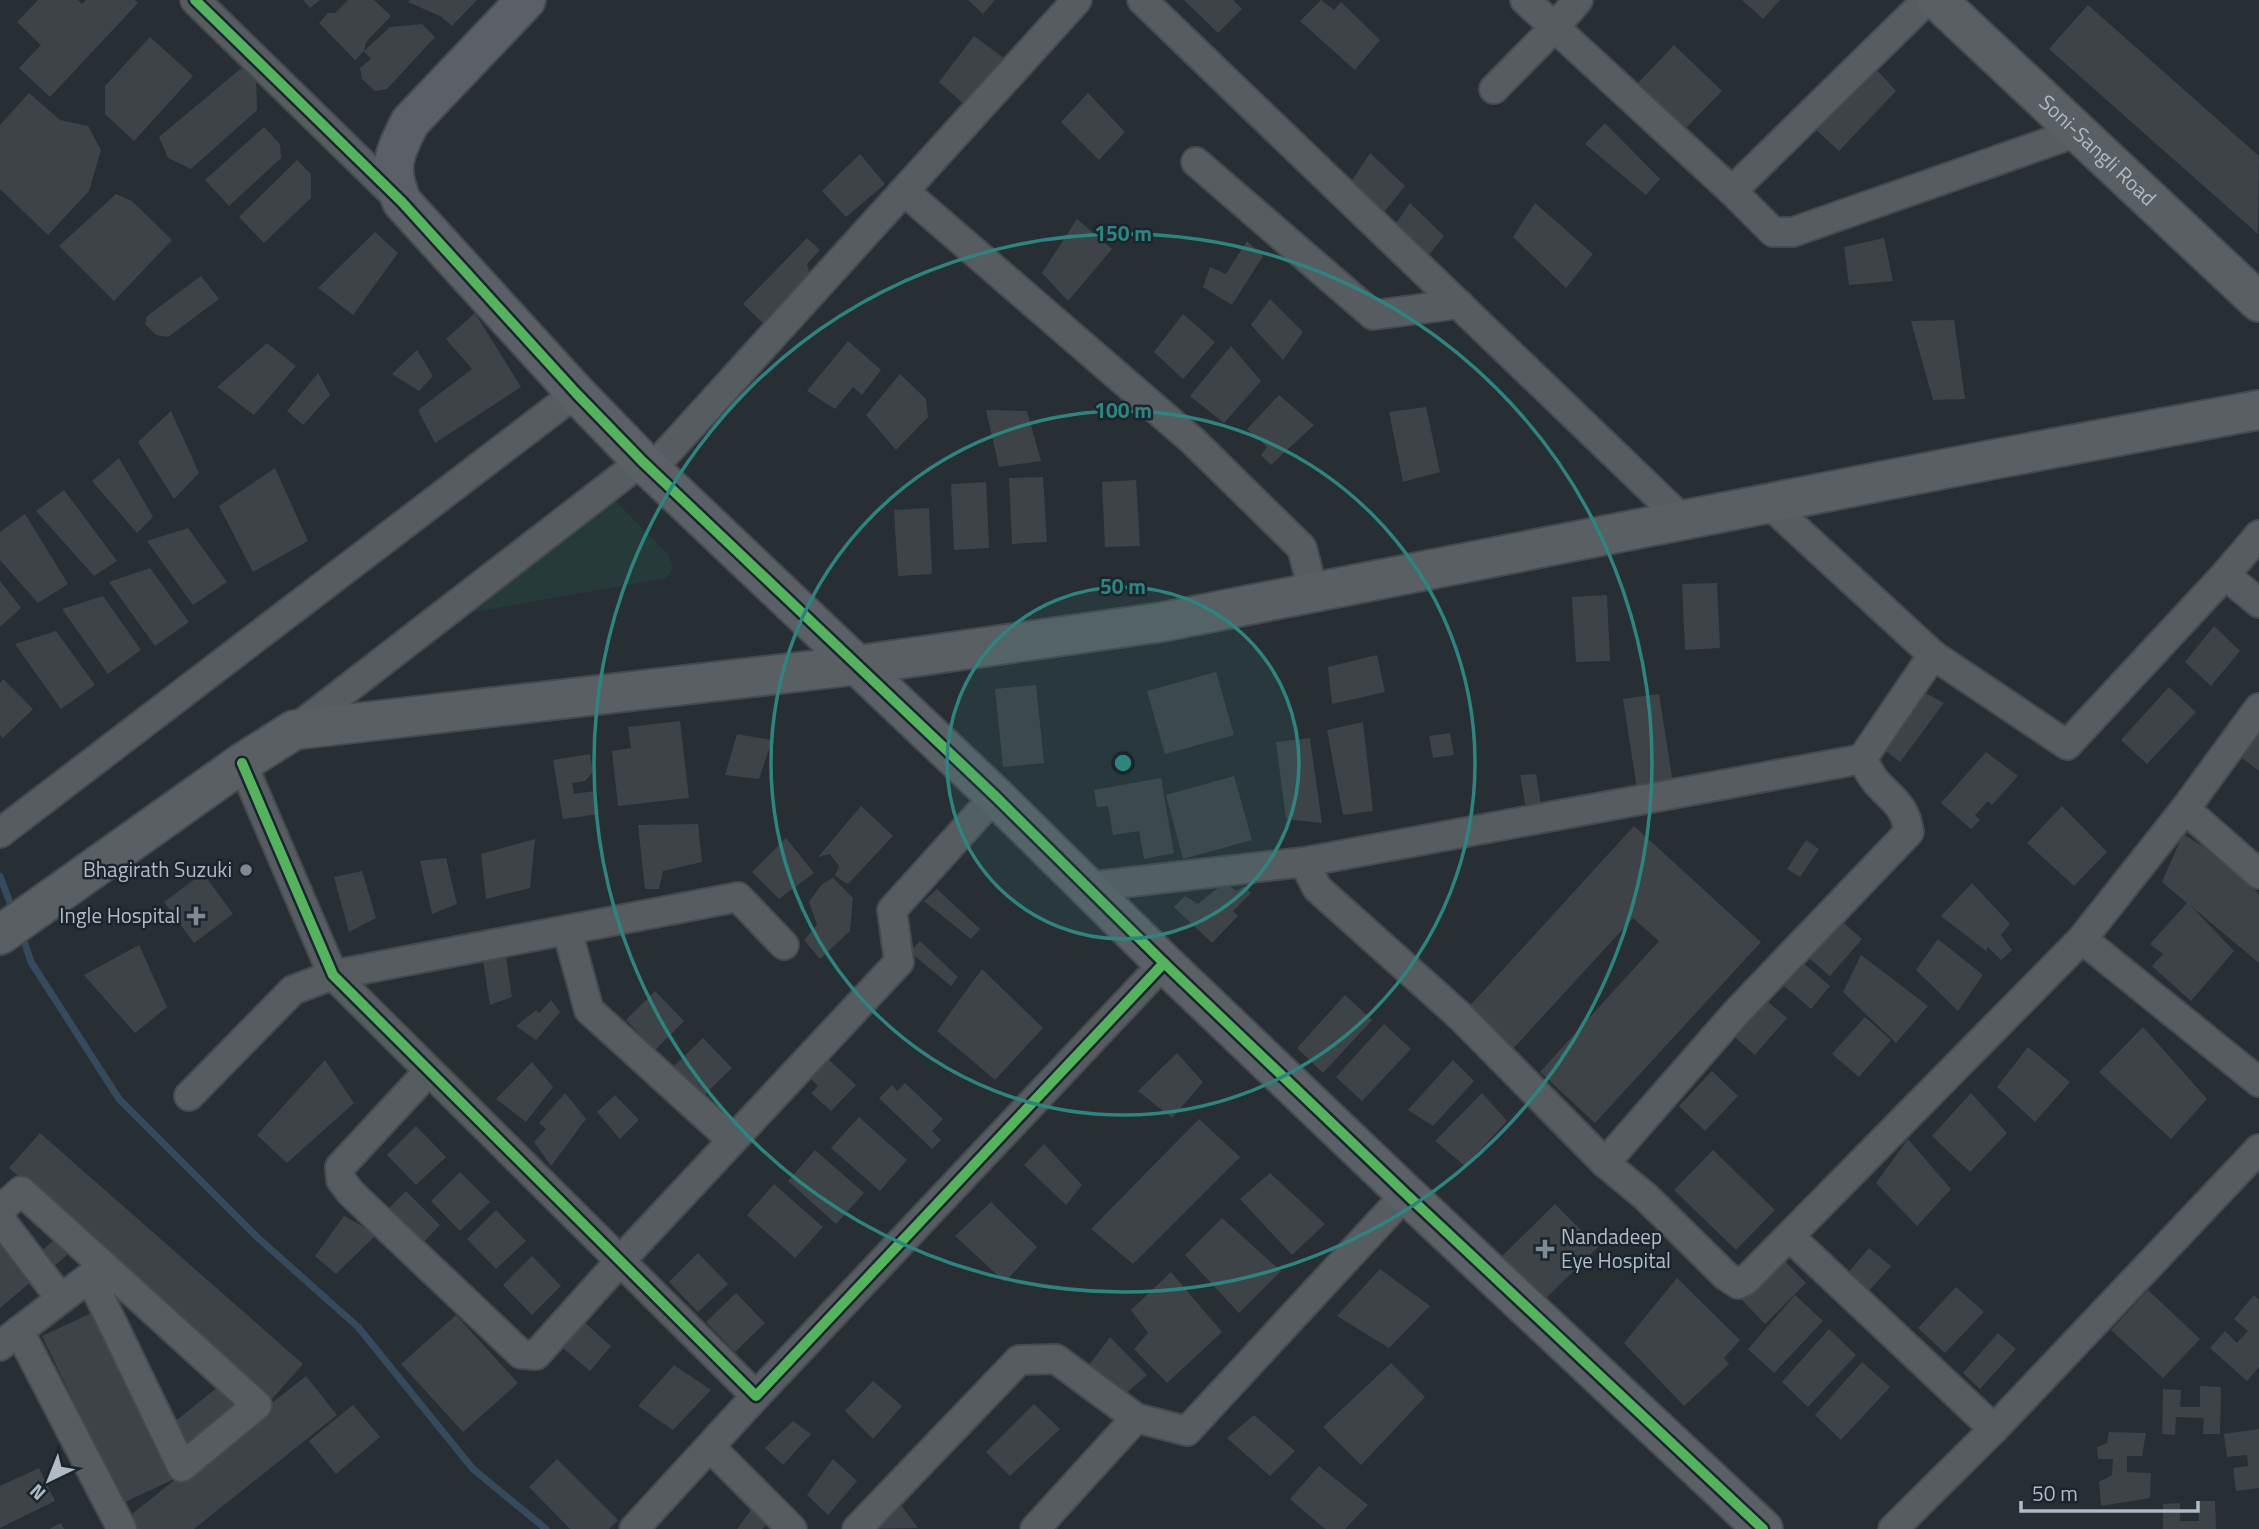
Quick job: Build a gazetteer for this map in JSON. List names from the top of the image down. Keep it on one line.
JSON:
{"streets":{"main road":["Soni-Sangli Road"]},"places":{"other":["Bhagirath Suzuki"],"health":["Ingle Hospital","Nandadeep Eye Hospital"]},"scale_bar":"50 m","north":"bottom left","rings":["150 m","100 m","50 m"]}
